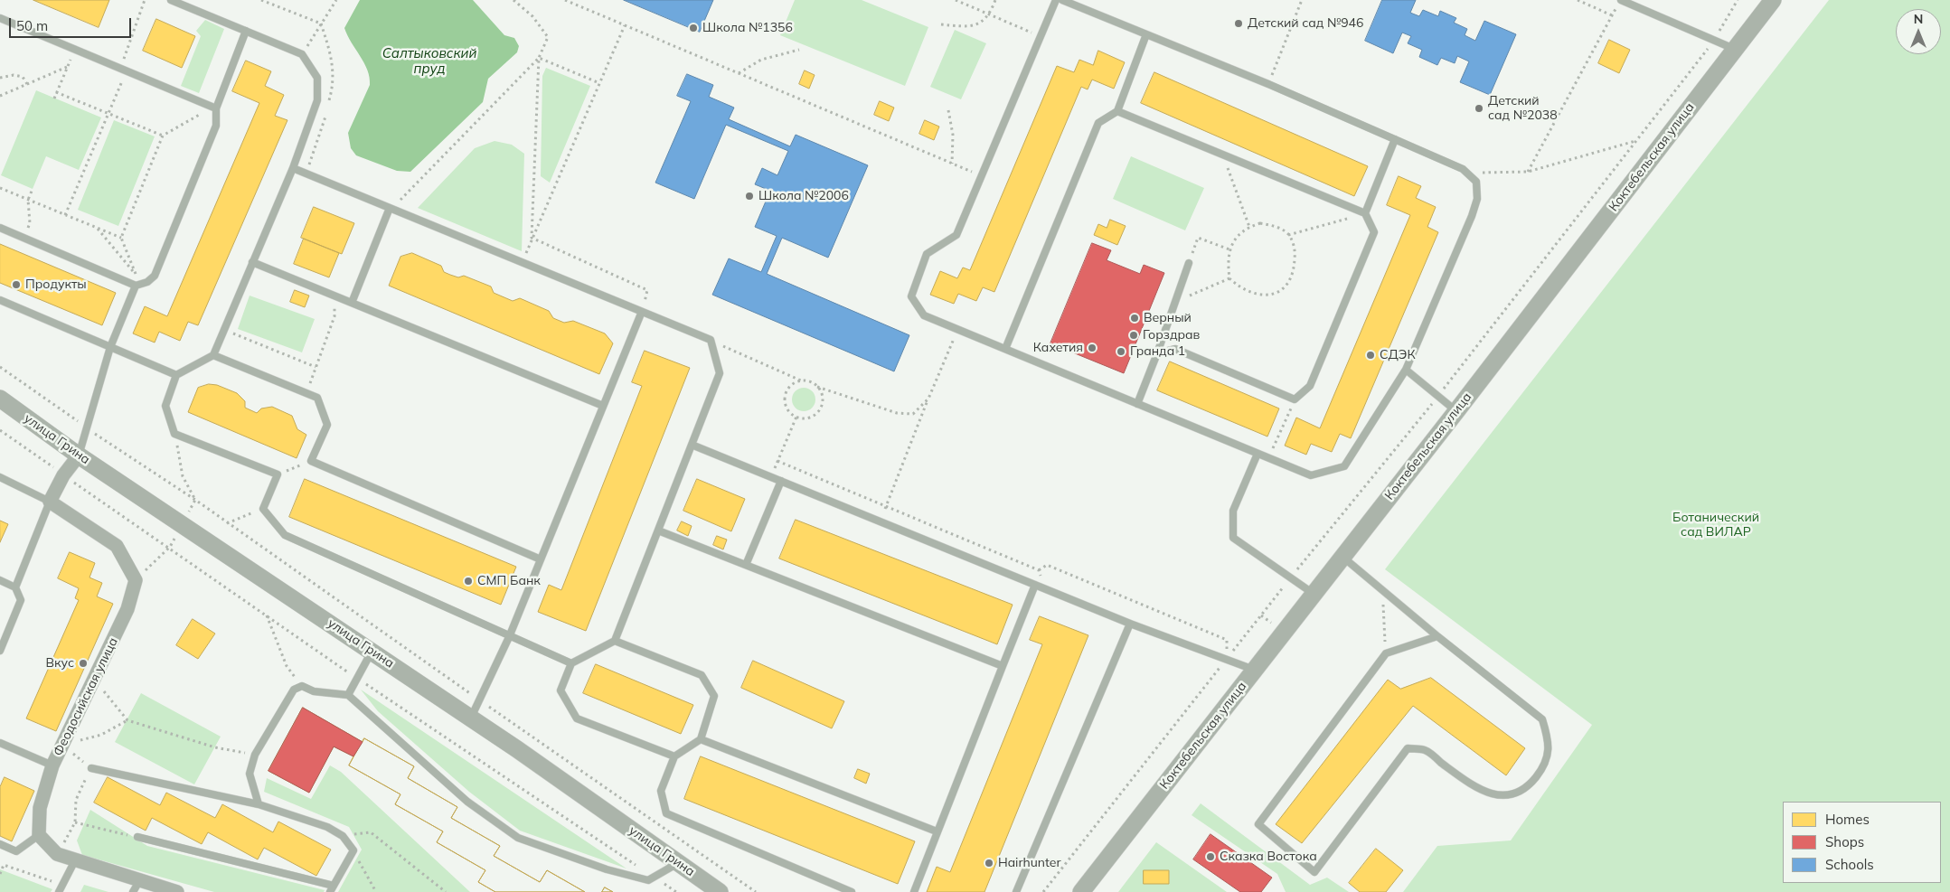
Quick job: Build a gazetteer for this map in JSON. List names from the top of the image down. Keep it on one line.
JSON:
{"streets":{"street":["Коктебельская улица","улица Грина","Феодосийская улица"]},"water":["Салтыковский пруд"],"parks":["Ботанический сад ВИЛАР"],"places":["Детский сад №946","Школа №1356","Детский сад №2038","Школа №2006","Продукты","Верный","Горздрав","Кахетия","Гранда 1","СДЭК","СМП Банк","Вкус","Сказка Востока","Hairhunter"],"legend":["Homes","Shops","Schools"],"scale_bar":"50 m","north":"top"}
